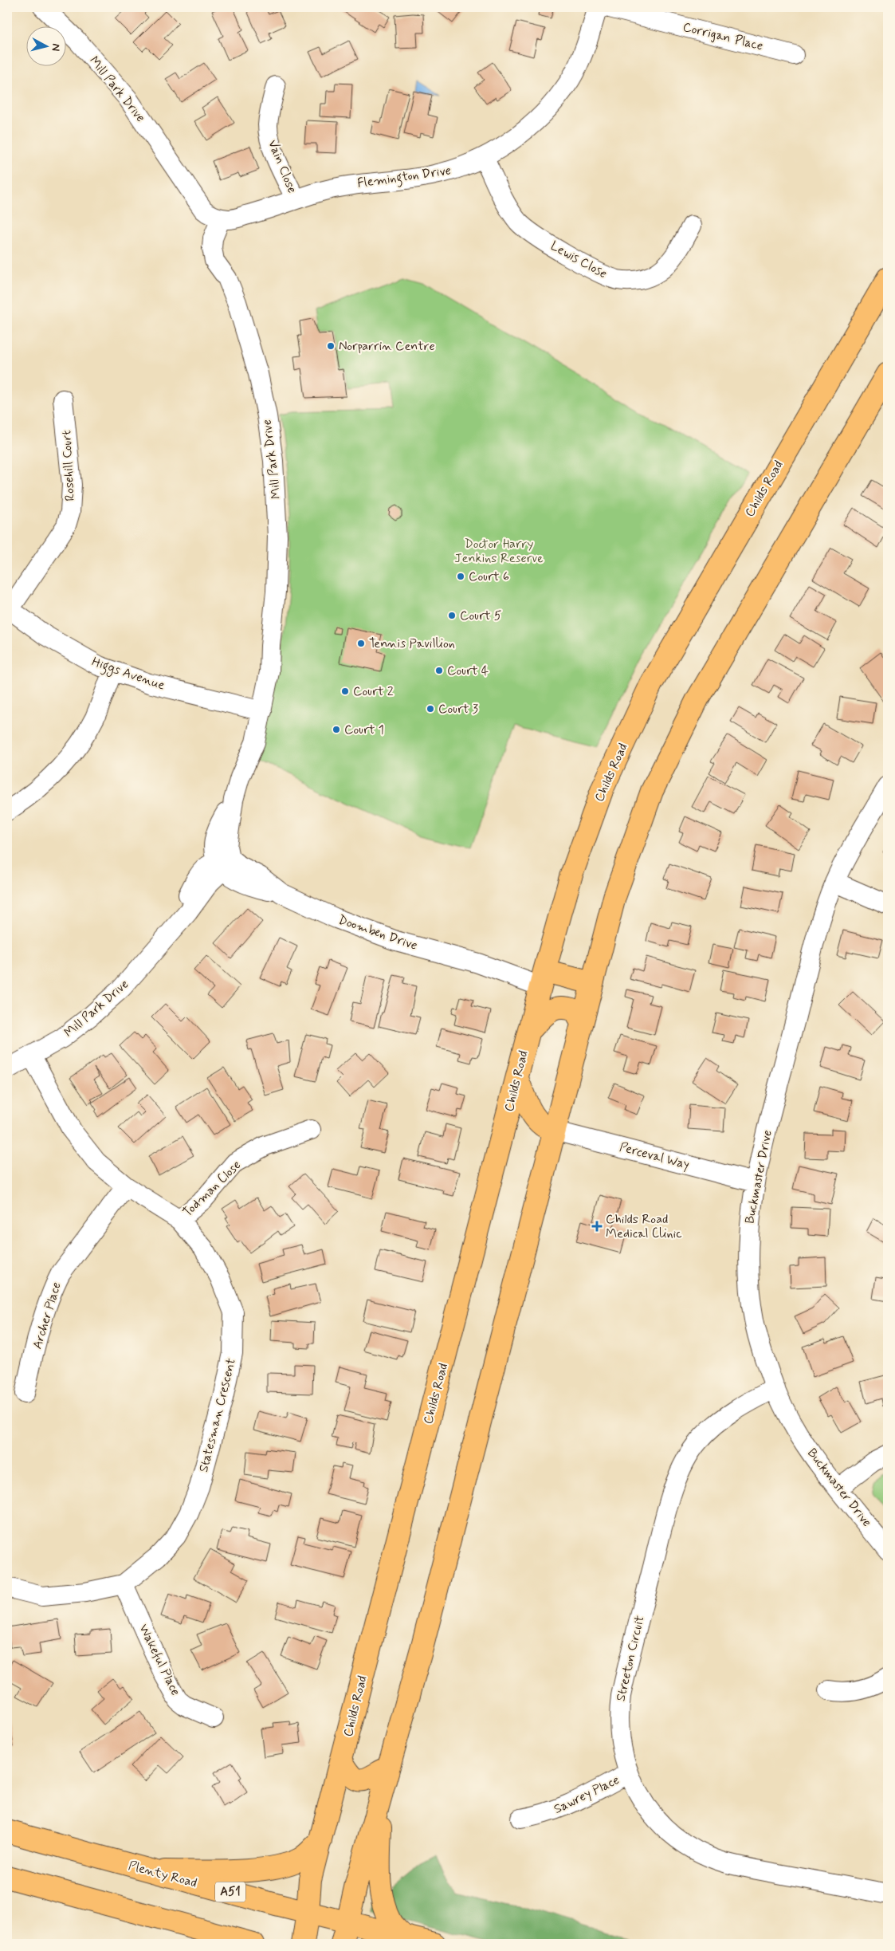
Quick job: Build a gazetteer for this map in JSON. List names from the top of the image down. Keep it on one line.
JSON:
{"streets":{"main road":["Childs Road","Plenty Road","A51"],"street":["Corrigan Place","Mill Park Drive","Vain Close","Flemington Drive","Lewis Close","Rosehill Court","Higgs Avenue","Doomben Drive","Perceval Way","Buckmaster Drive","Todman Close","Archer Place","Statesman Crescent","Streeton Circuit","Wakeful Place","Sawrey Place"]},"crossings":[["Mill Park Drive","Flemington Drive"],["Mill Park Drive","Higgs Avenue"],["Mill Park Drive","Doomben Drive"],["Mill Park Drive","Statesman Crescent"],["Vain Close","Flemington Drive"],["Flemington Drive","Lewis Close"],["Rosehill Court","Higgs Avenue"],["Childs Road","Doomben Drive"],["Childs Road","Plenty Road"],["Perceval Way","Buckmaster Drive"],["Buckmaster Drive","Streeton Circuit"],["Todman Close","Statesman Crescent"],["Archer Place","Statesman Crescent"],["Statesman Crescent","Wakeful Place"],["Streeton Circuit","Sawrey Place"]],"parks":["Doctor Harry Jenkins Reserve"],"places":{"other":["Norparrin Centre","Court 6","Court 5","Tennis Pavillion","Court 4","Court 2","Court 3","Court 1"],"health":["Childs Road Medical Clinic"]},"north":"right"}
